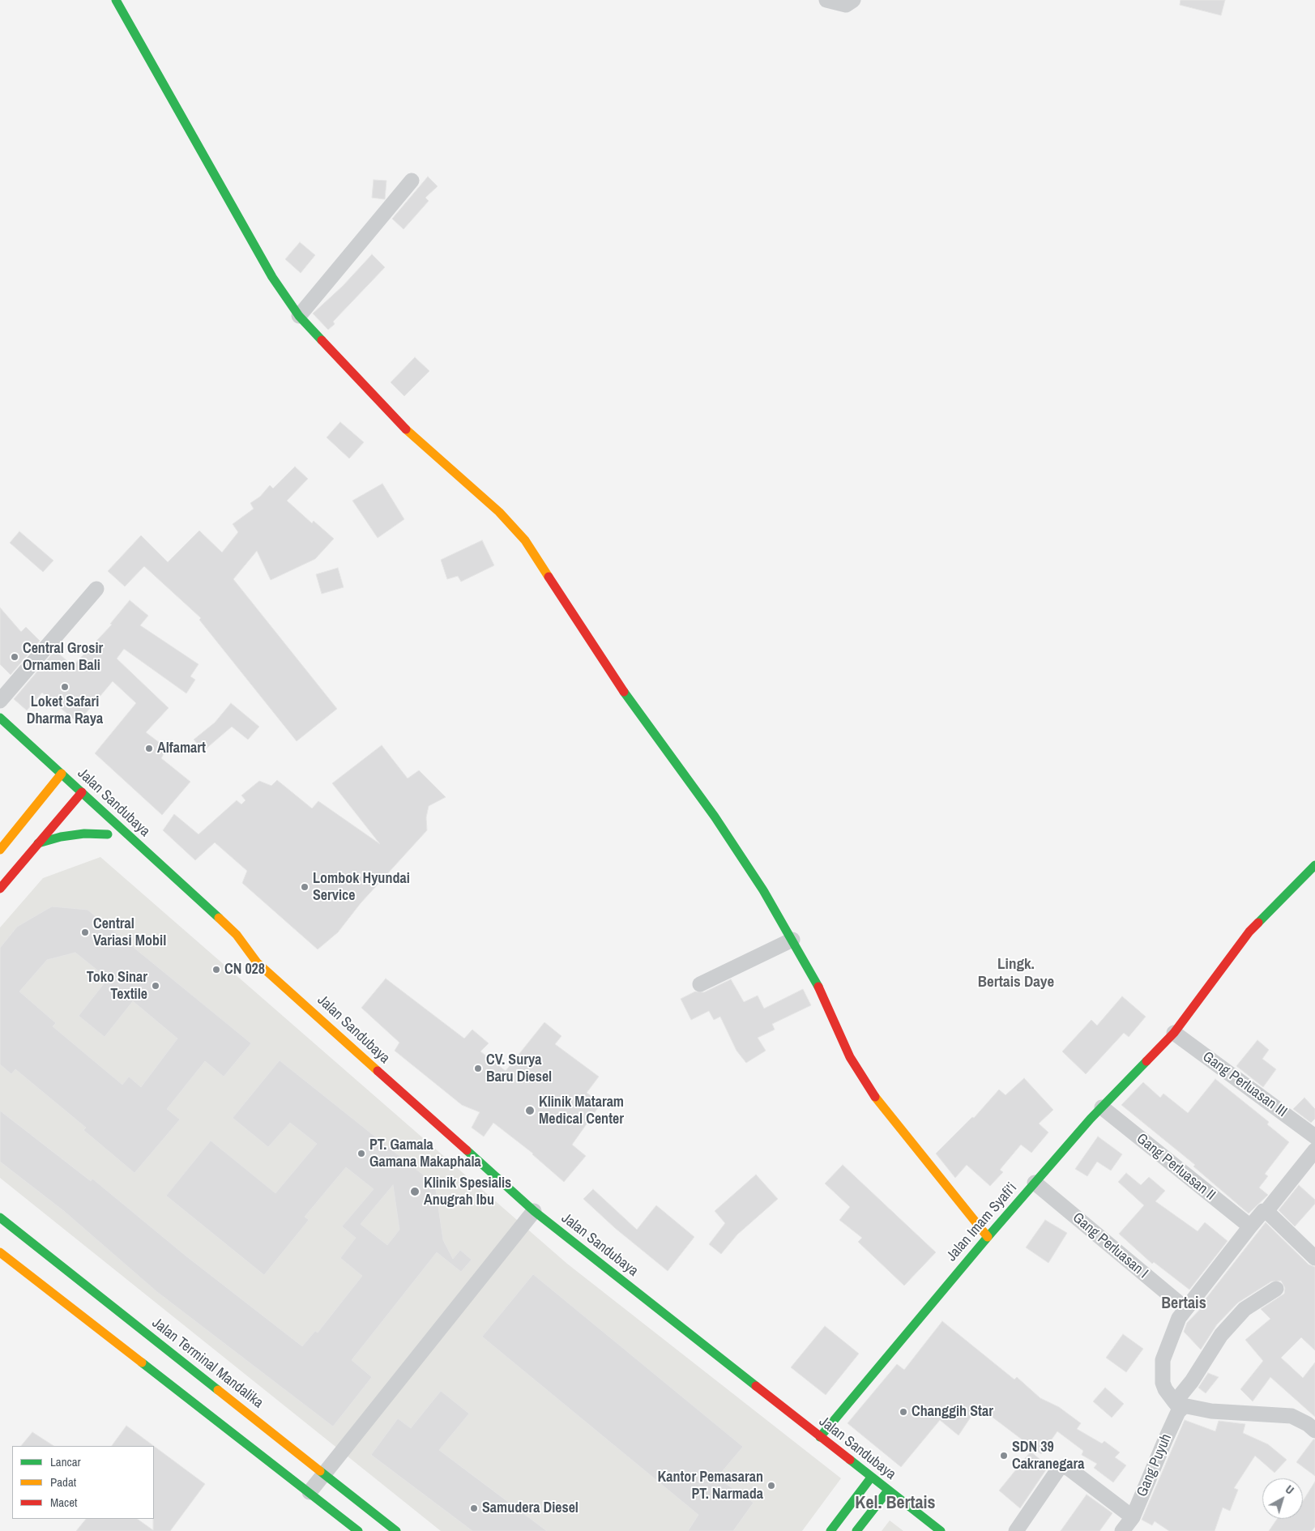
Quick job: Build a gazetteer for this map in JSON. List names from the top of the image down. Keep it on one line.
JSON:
{"streets":{"main road":["Jalan Sandubaya","Jalan Imam Syafi'i","Jalan Terminal Mandalika"],"street":["Gang Perluasan III","Gang Perluasan II","Gang Perluasan I","Gang Puyuh"]},"crossings":[["Jalan Sandubaya","Jalan Imam Syafi'i"],["Gang Perluasan III","Jalan Imam Syafi'i"],["Gang Perluasan II","Jalan Imam Syafi'i"],["Jalan Imam Syafi'i","Gang Perluasan I"]],"districts":["Lingk. Bertais Daye","Bertais","Kel. Bertais"],"places":["Central Grosir Ornamen Bali","Loket Safari Dharma Raya","Alfamart","Lombok Hyundai Service","Central Variasi Mobil","CN 028","Toko Sinar Textile","CV. Surya Baru Diesel","Klinik Mataram Medical Center","PT. Gamala Gamana Makaphala","Klinik Spesialis Anugrah Ibu","Changgih Star","SDN 39 Cakranegara","Kantor Pemasaran PT. Narmada","Samudera Diesel"],"legend":["Lancar","Padat","Macet"],"north":"top right"}
